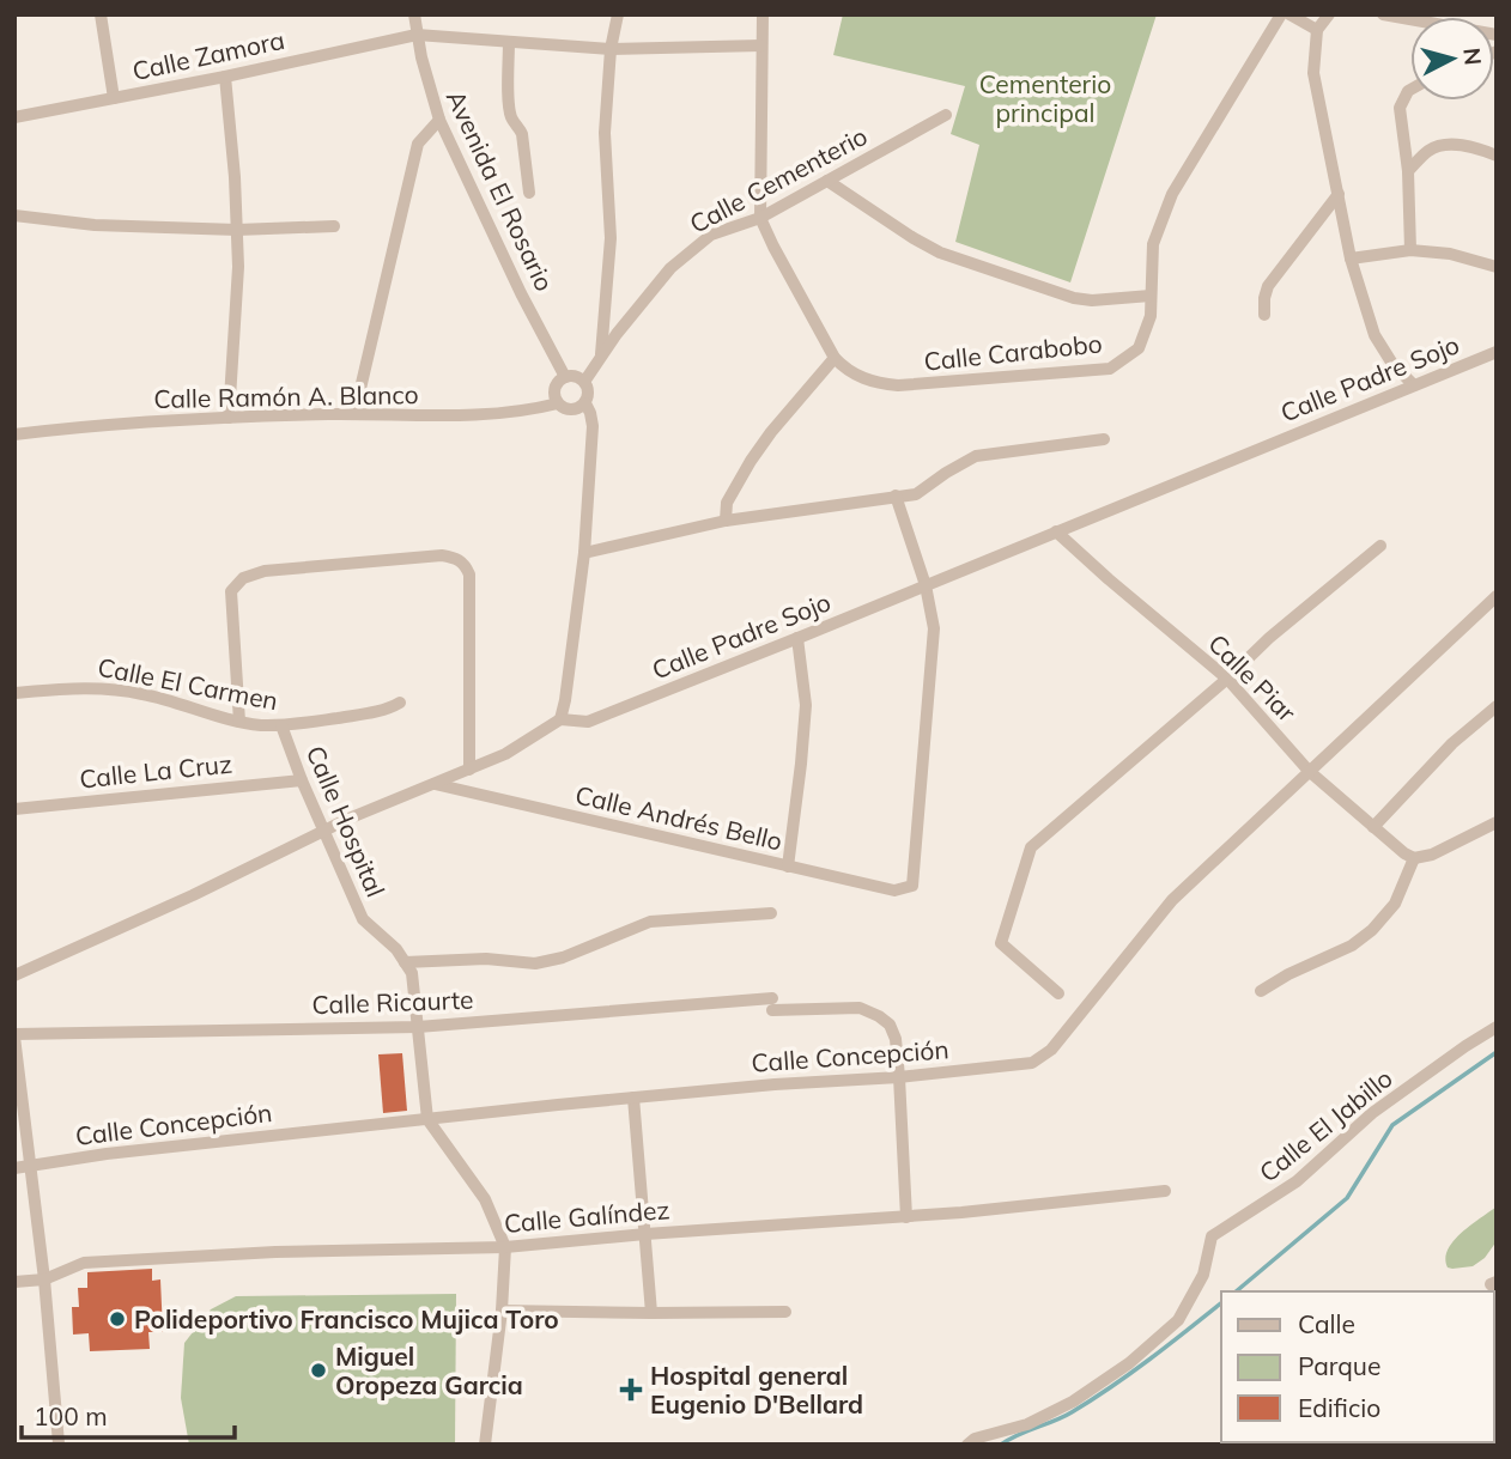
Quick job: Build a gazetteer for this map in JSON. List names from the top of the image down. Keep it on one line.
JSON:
{"streets":{"street":["Calle Zamora","Calle Cementerio","Avenida El Rosario","Calle Carabobo","Calle Padre Sojo","Calle Ramón A. Blanco","Calle Piar","Calle El Carmen","Calle La Cruz","Calle Andrés Bello","Calle Hospital","Calle Ricaurte","Calle Concepción","Calle El Jabillo","Calle Galíndez"]},"crossings":[["Calle Zamora","Avenida El Rosario"],["Calle Cementerio","Avenida El Rosario"],["Calle Cementerio","Calle Carabobo"],["Calle Cementerio","Calle Ramón A. Blanco"],["Avenida El Rosario","Calle Ramón A. Blanco"],["Calle Padre Sojo","Calle Piar"],["Calle Padre Sojo","Calle Andrés Bello"],["Calle Padre Sojo","Calle Hospital"],["Calle Piar","Calle Concepción"],["Calle El Carmen","Calle Hospital"],["Calle La Cruz","Calle Hospital"],["Calle Hospital","Calle Ricaurte"],["Calle Hospital","Calle Concepción"],["Calle Hospital","Calle Galíndez"],["Calle Ricaurte","Calle Concepción"],["Calle Ricaurte","Calle Galíndez"]],"parks":["Cementerio principal"],"places":{"other":["Polideportivo Francisco Mujica Toro","Miguel Oropeza Garcia"],"health":["Hospital general Eugenio D'Bellard"]},"legend":["Calle","Parque","Edificio"],"scale_bar":"100 m","north":"right"}
